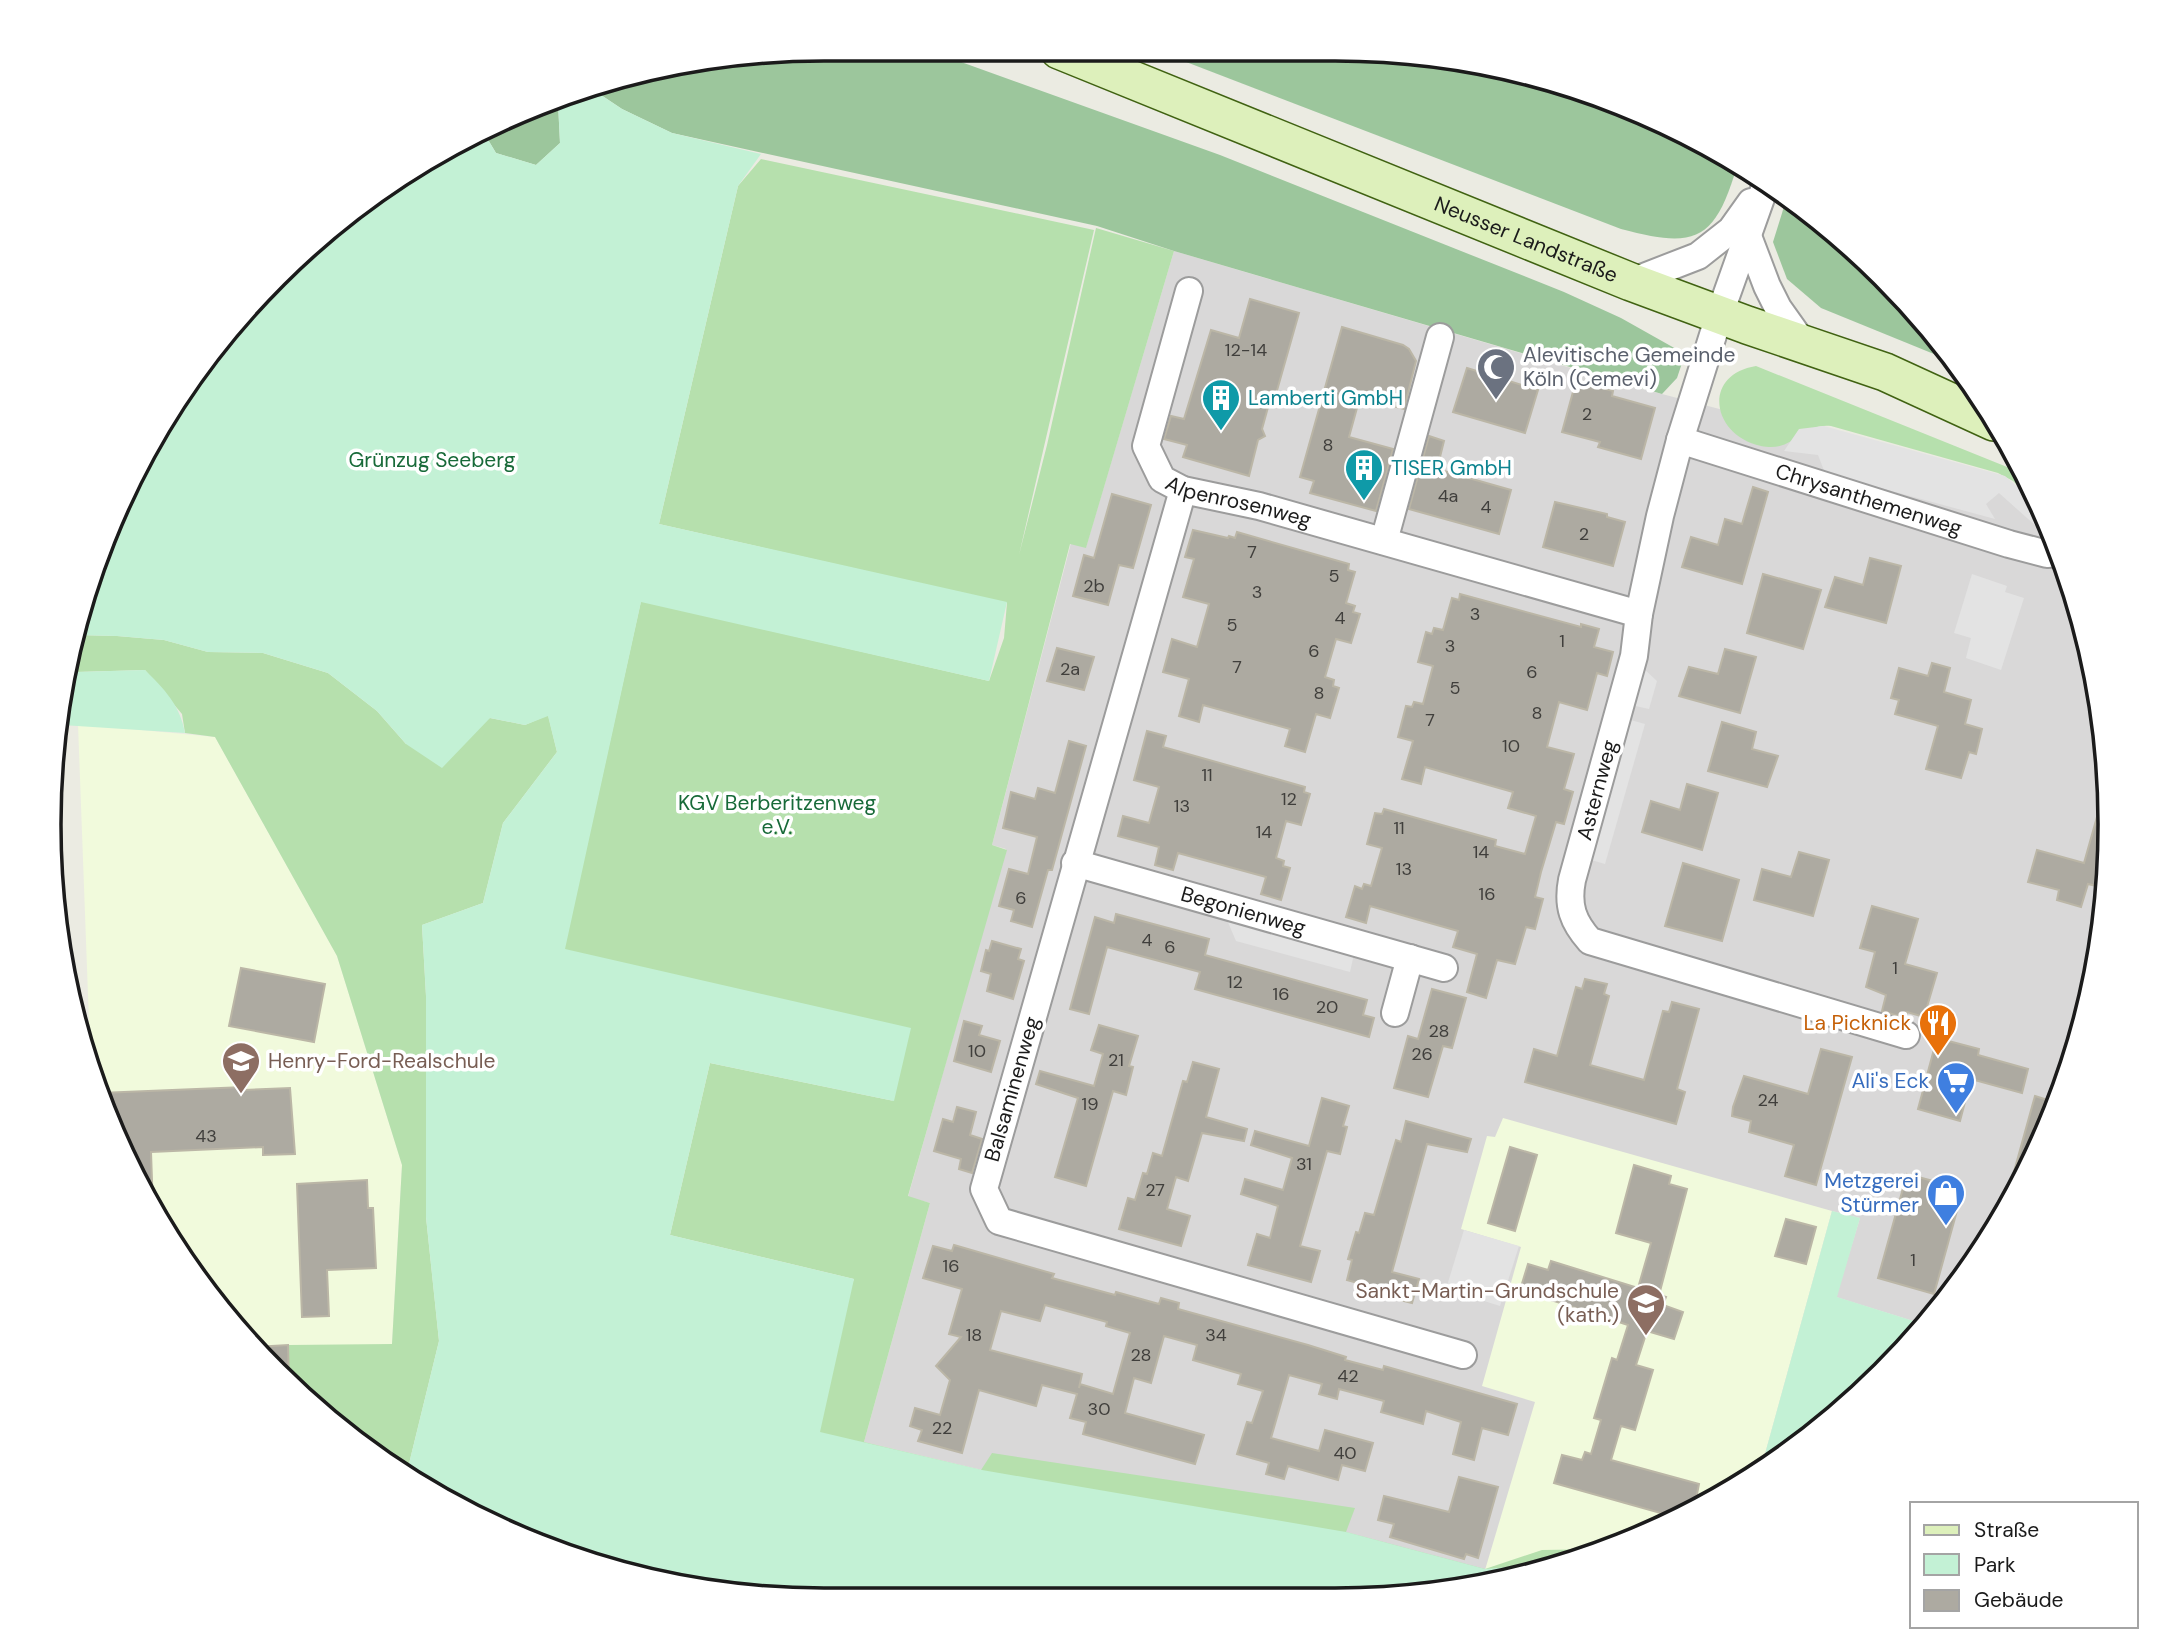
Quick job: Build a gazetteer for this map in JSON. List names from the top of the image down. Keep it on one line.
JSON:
{"streets":{"main road":["Neusser Landstraße"],"street":["Alpenrosenweg","Chrysanthemenweg","Asternweg","Begonienweg","Balsaminenweg"]},"crossings":[["Neusser Landstraße","Asternweg"],["Alpenrosenweg","Asternweg"],["Alpenrosenweg","Balsaminenweg"],["Chrysanthemenweg","Asternweg"],["Begonienweg","Balsaminenweg"]],"parks":["Grünzug Seeberg","KGV Berberitzenweg e.V."],"places":{"mosque":["Alevitische Gemeinde Köln (Cemevi)"],"building":["Lamberti GmbH","TISER GmbH"],"restaurant":["La Picknick"],"school or university":["Henry-Ford-Realschule","Sankt-Martin-Grundschule (kath.)"],"supermarket":["Ali's Eck"],"shop":["Metzgerei Stürmer"]},"house_numbers":["12-14","2","8","4a","4","2","7","5","2b","3","3","4","5","1","3","6","7","2a","6","5","8","8","7","10","11","12","13","11","14","14","13","16","6","4","6","1","12","16","20","28","10","26","21","24","19","43","31","27","1","16","18","34","28","42","30","22","40"],"legend":["Straße","Park","Gebäude"]}
